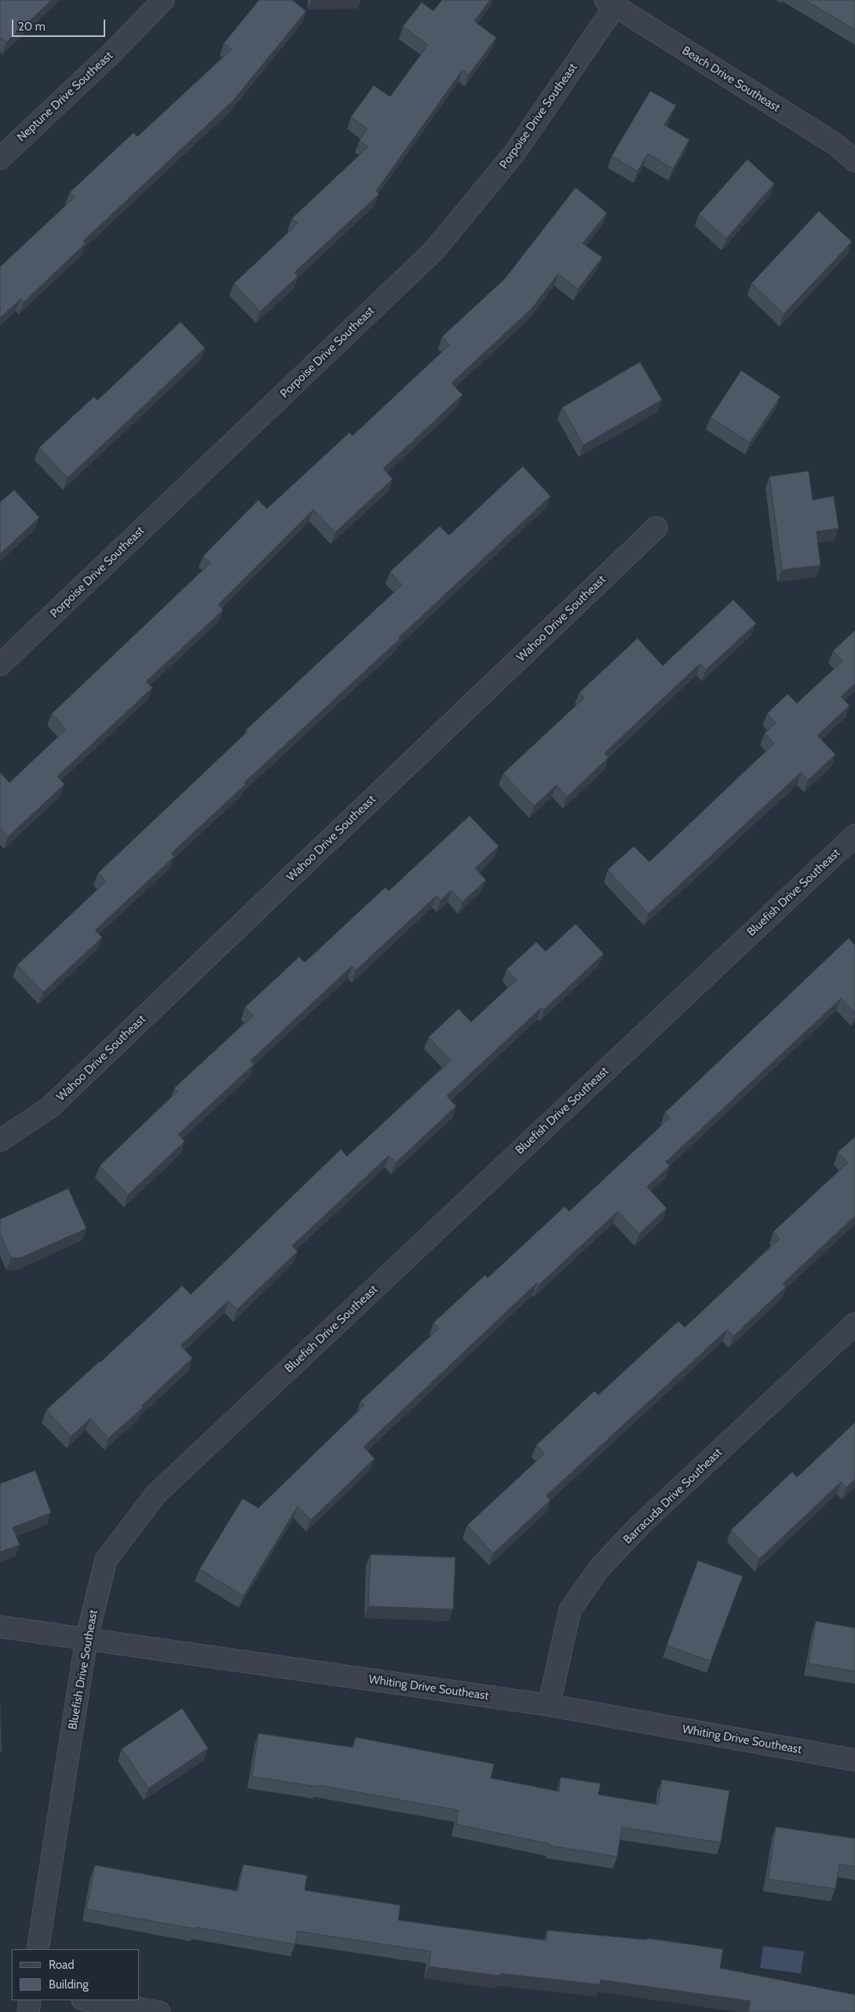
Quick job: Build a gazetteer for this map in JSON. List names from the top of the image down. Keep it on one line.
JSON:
{"streets":{"street":["Beach Drive Southeast","Neptune Drive Southeast","Porpoise Drive Southeast","Wahoo Drive Southeast","Bluefish Drive Southeast","Barracuda Drive Southeast","Whiting Drive Southeast"]},"crossings":[["Beach Drive Southeast","Porpoise Drive Southeast"],["Bluefish Drive Southeast","Whiting Drive Southeast"],["Barracuda Drive Southeast","Whiting Drive Southeast"]],"legend":["Road","Building"],"scale_bar":"20 m"}
